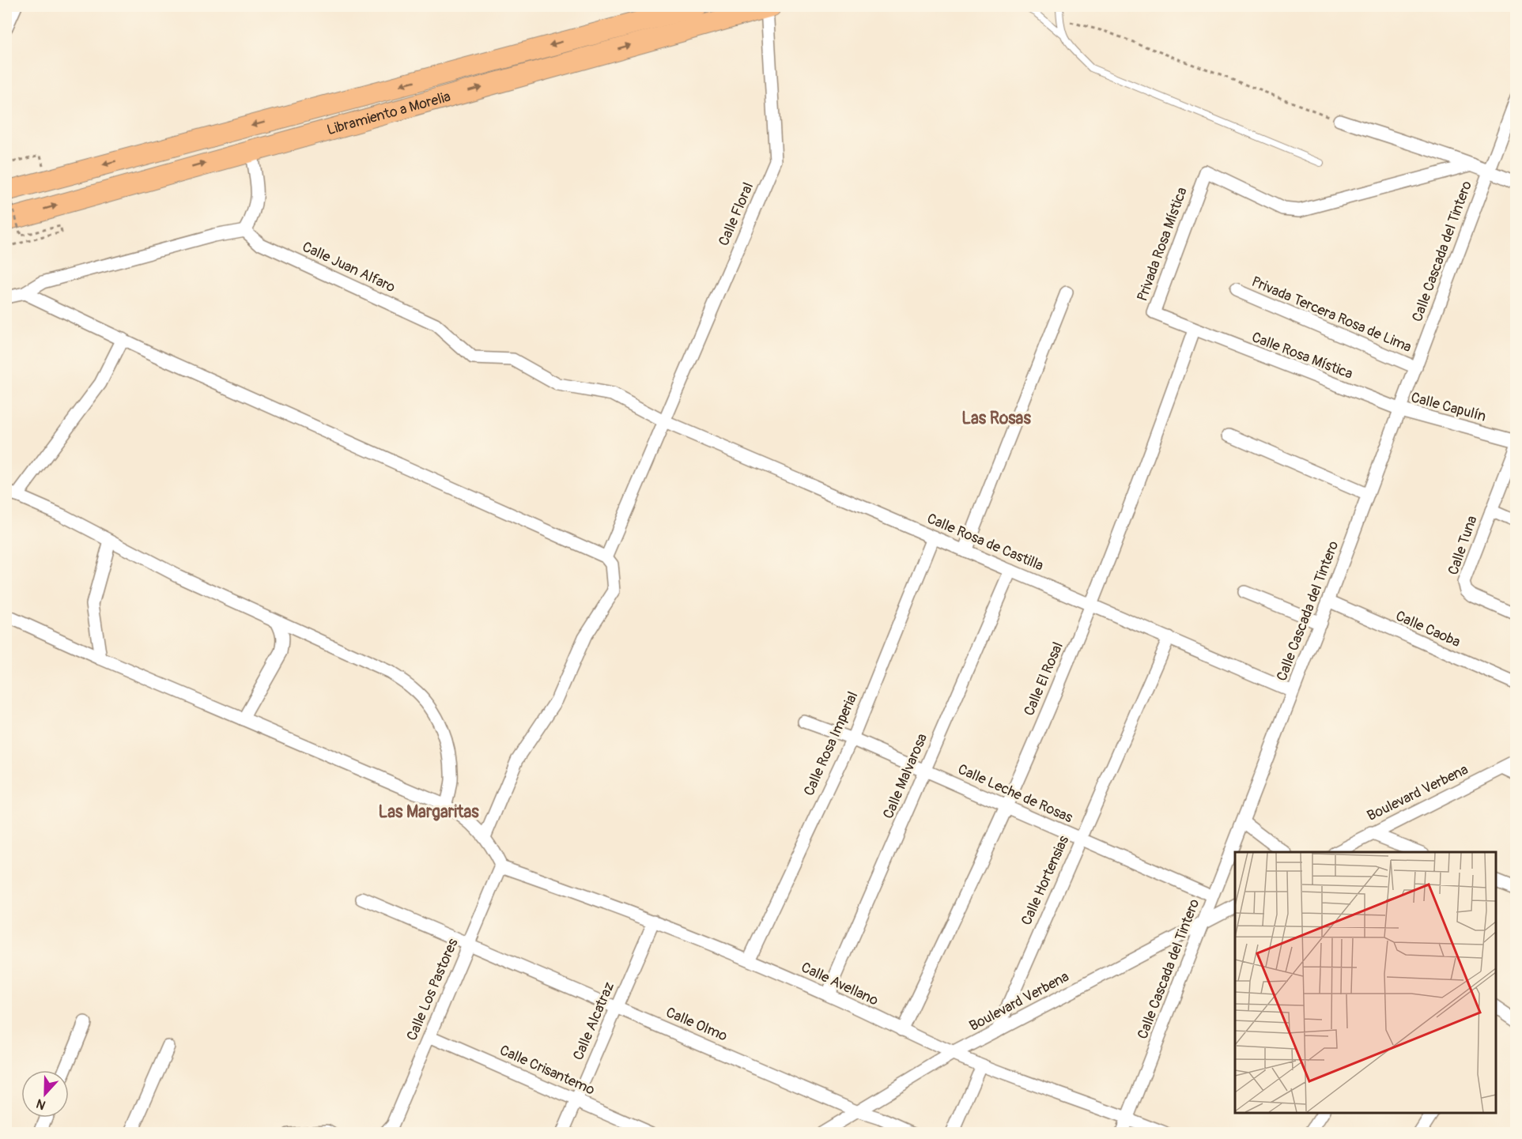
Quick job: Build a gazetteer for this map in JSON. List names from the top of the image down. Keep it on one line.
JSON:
{"streets":{"highway":["Libramiento a Morelia"],"street":["Calle Floral","Privada Rosa Mística","Calle Cascada del Tintero","Calle Juan Alfaro","Privada Tercera Rosa de Lima","Calle Rosa Mística","Calle Capulín","Calle Rosa de Castilla","Calle Tuna","Calle Caoba","Calle El Rosal","Calle Rosa Imperial","Calle Malvarosa","Boulevard Verbena","Calle Leche de Rosas","Calle Hortensias","Calle Avellano","Calle Los Pastores","Calle Alcatraz","Calle Olmo","Calle Crisantemo"]},"crossings":[["Libramiento a Morelia","Calle Floral"],["Calle Floral","Calle Juan Alfaro"],["Calle Floral","Calle Rosa de Castilla"],["Privada Rosa Mística","Calle Rosa Mística"],["Privada Rosa Mística","Calle El Rosal"],["Calle Cascada del Tintero","Privada Tercera Rosa de Lima"],["Calle Cascada del Tintero","Calle Rosa Mística"],["Calle Cascada del Tintero","Calle Capulín"],["Calle Cascada del Tintero","Calle Rosa de Castilla"],["Calle Cascada del Tintero","Calle Caoba"],["Calle Cascada del Tintero","Boulevard Verbena"],["Calle Cascada del Tintero","Calle Leche de Rosas"],["Calle Cascada del Tintero","Calle Avellano"],["Calle Juan Alfaro","Calle Rosa de Castilla"],["Calle Rosa Mística","Calle Capulín"],["Calle Rosa Mística","Calle El Rosal"],["Calle Rosa de Castilla","Calle El Rosal"],["Calle Rosa de Castilla","Calle Rosa Imperial"],["Calle Rosa de Castilla","Calle Malvarosa"],["Calle Rosa de Castilla","Calle Hortensias"],["Calle El Rosal","Calle Leche de Rosas"],["Calle El Rosal","Calle Avellano"],["Calle Rosa Imperial","Calle Leche de Rosas"],["Calle Rosa Imperial","Calle Avellano"],["Calle Malvarosa","Calle Leche de Rosas"],["Calle Malvarosa","Calle Avellano"],["Boulevard Verbena","Calle Hortensias"],["Boulevard Verbena","Calle Avellano"],["Boulevard Verbena","Calle Olmo"],["Calle Leche de Rosas","Calle Hortensias"],["Calle Avellano","Calle Los Pastores"],["Calle Avellano","Calle Alcatraz"],["Calle Los Pastores","Calle Olmo"],["Calle Los Pastores","Calle Crisantemo"],["Calle Alcatraz","Calle Olmo"],["Calle Alcatraz","Calle Crisantemo"]],"districts":["Las Rosas","Las Margaritas"],"north":"bottom"}
